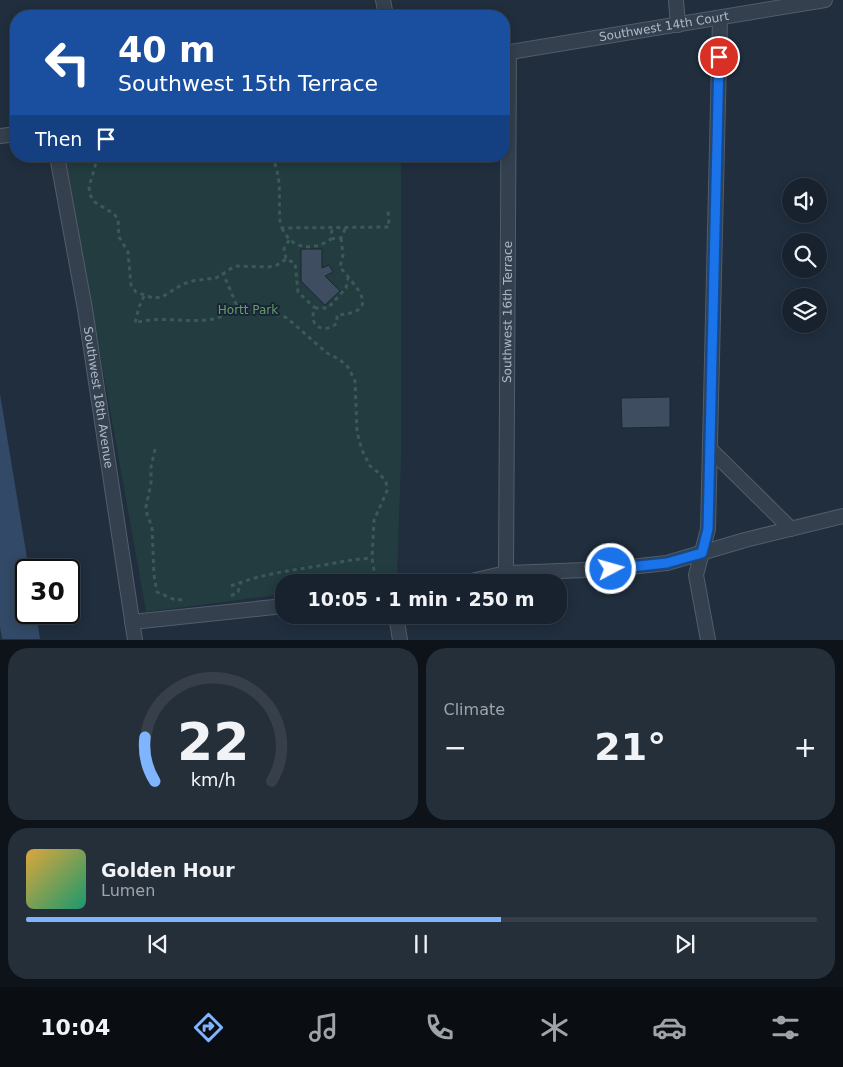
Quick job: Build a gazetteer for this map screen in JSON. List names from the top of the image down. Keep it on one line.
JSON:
{"streets":{"street":["Southwest 14th Court","Southwest 16th Terrace","Southwest 18th Avenue"]},"parks":["Hortt Park"],"page":{"turn":["40 m","Southwest 15th Terrace"],"then":"Then","limit":"30","trip":"10:05 · 1 min · 250 m","tile":"Climate","heat":["−","21°","+"],"song":["Golden Hour","Lumen"],"tabs":"10:04","gauge":["22","km/h"]}}
